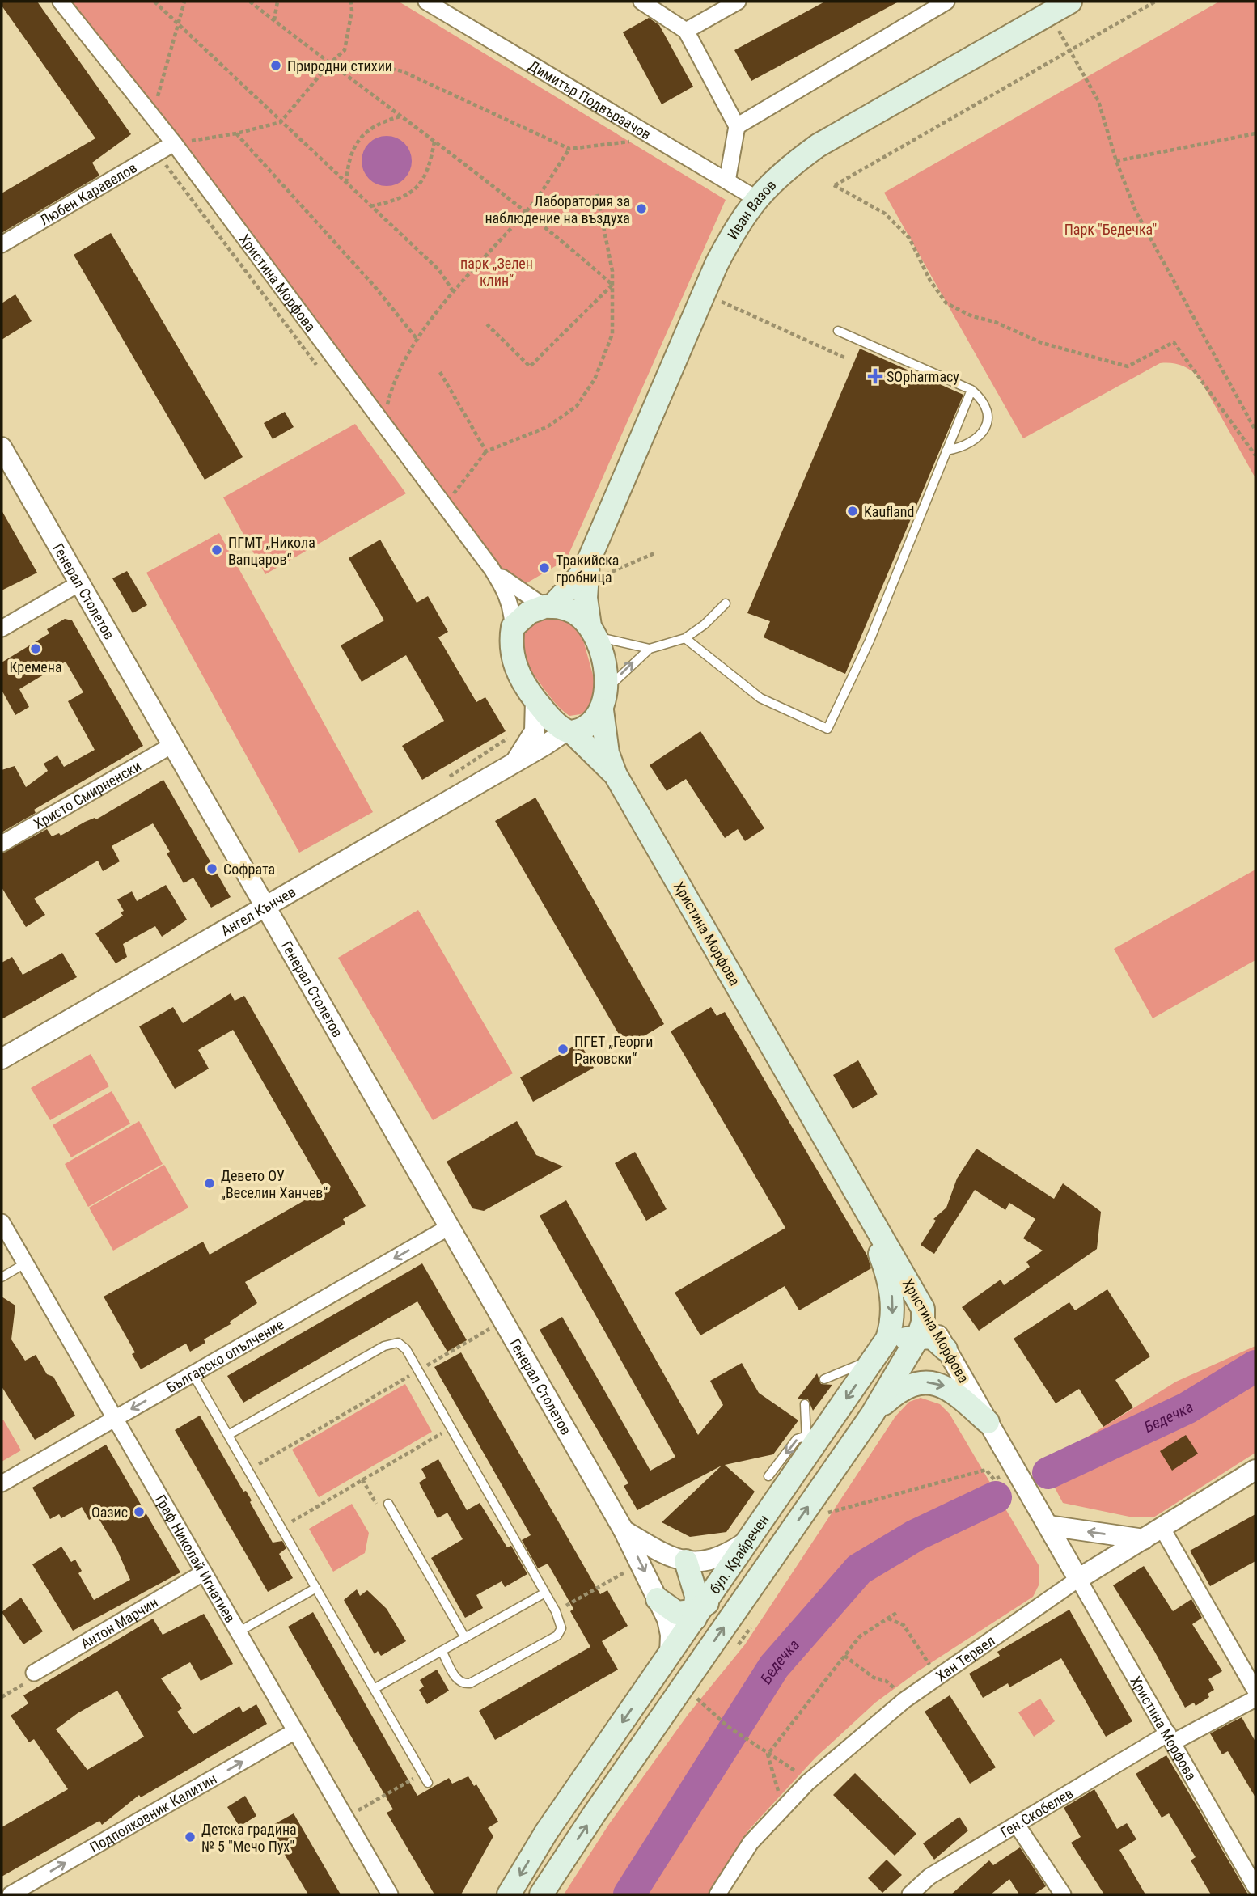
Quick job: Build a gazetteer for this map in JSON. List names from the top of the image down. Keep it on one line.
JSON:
{"streets":{"main road":["Иван Вазов","Христина Морфова","бул. Крайречен"],"street":["Димитър Подвързачов","Любен Каравелов","Генерал Столетов","Христо Смирненски","Ангел Кънчев","Българско опълчение","Граф Николай Игнатиев","Антон Марчин","Хан Тервел","Подполковник Калитин","Ген.Скобелев"]},"crossings":[["Димитър Подвързачов","Иван Вазов"],["Любен Каравелов","Христина Морфова"],["Иван Вазов","Христина Морфова"],["Иван Вазов","Ангел Кънчев"],["Христина Морфова","Ангел Кънчев"],["Христина Морфова","бул. Крайречен"],["Христина Морфова","Хан Тервел"],["Христина Морфова","Ген.Скобелев"],["Генерал Столетов","Христо Смирненски"],["Генерал Столетов","Ангел Кънчев"],["Генерал Столетов","Българско опълчение"],["Генерал Столетов","бул. Крайречен"],["Българско опълчение","Граф Николай Игнатиев"],["Граф Николай Игнатиев","Антон Марчин"],["Граф Николай Игнатиев","Подполковник Калитин"]],"one_way":["Българско опълчение","Подполковник Калитин"],"water":["Бедечка"],"parks":["Парк \"Бедечка\"","парк „Зелен клин“"],"places":{"other":["Природни стихии","Лаборатория за наблюдение на въздуха","Kaufland","ПГМТ „Никола Вапцаров“","Тракийска гробница","Кремена","Софрата","ПГЕТ „Георги Раковски“","Девето ОУ „Веселин Ханчев“","Оазис","Детска градина № 5 \"Мечо Пух\""],"health":["SOpharmacy"]}}
